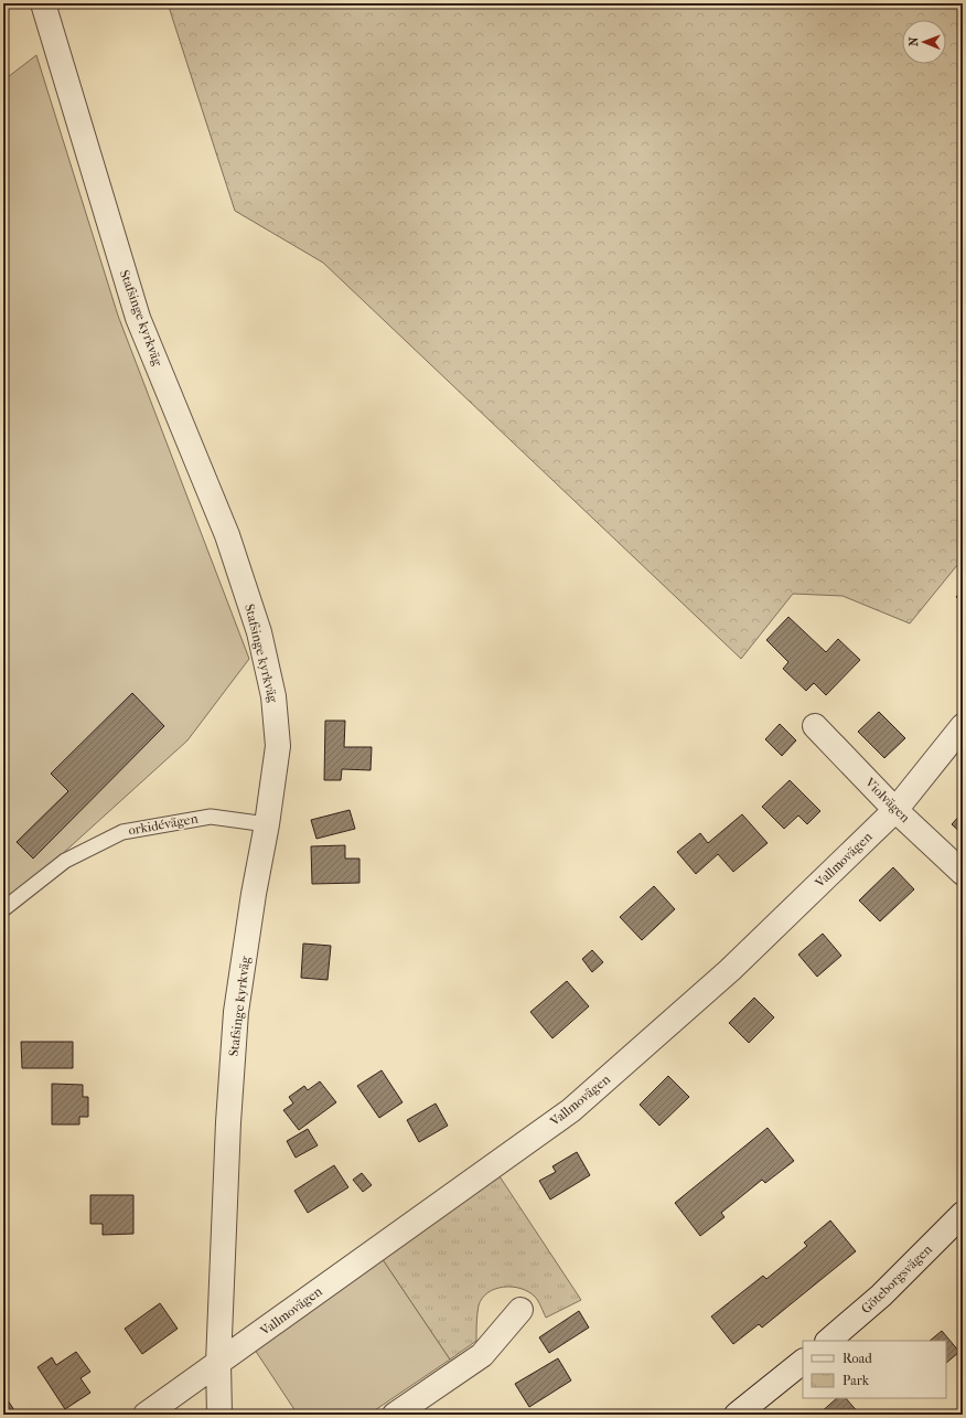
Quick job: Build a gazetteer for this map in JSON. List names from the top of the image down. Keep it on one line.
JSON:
{"streets":{"street":["Stafsinge kyrkväg","Violvägen","Vallmovägen","Göteborgsvägen"],"lane":["orkidévägen"]},"crossings":[["Stafsinge kyrkväg","orkidévägen"],["Stafsinge kyrkväg","Vallmovägen"],["Violvägen","Vallmovägen"]],"legend":["Road","Park"],"north":"left"}
